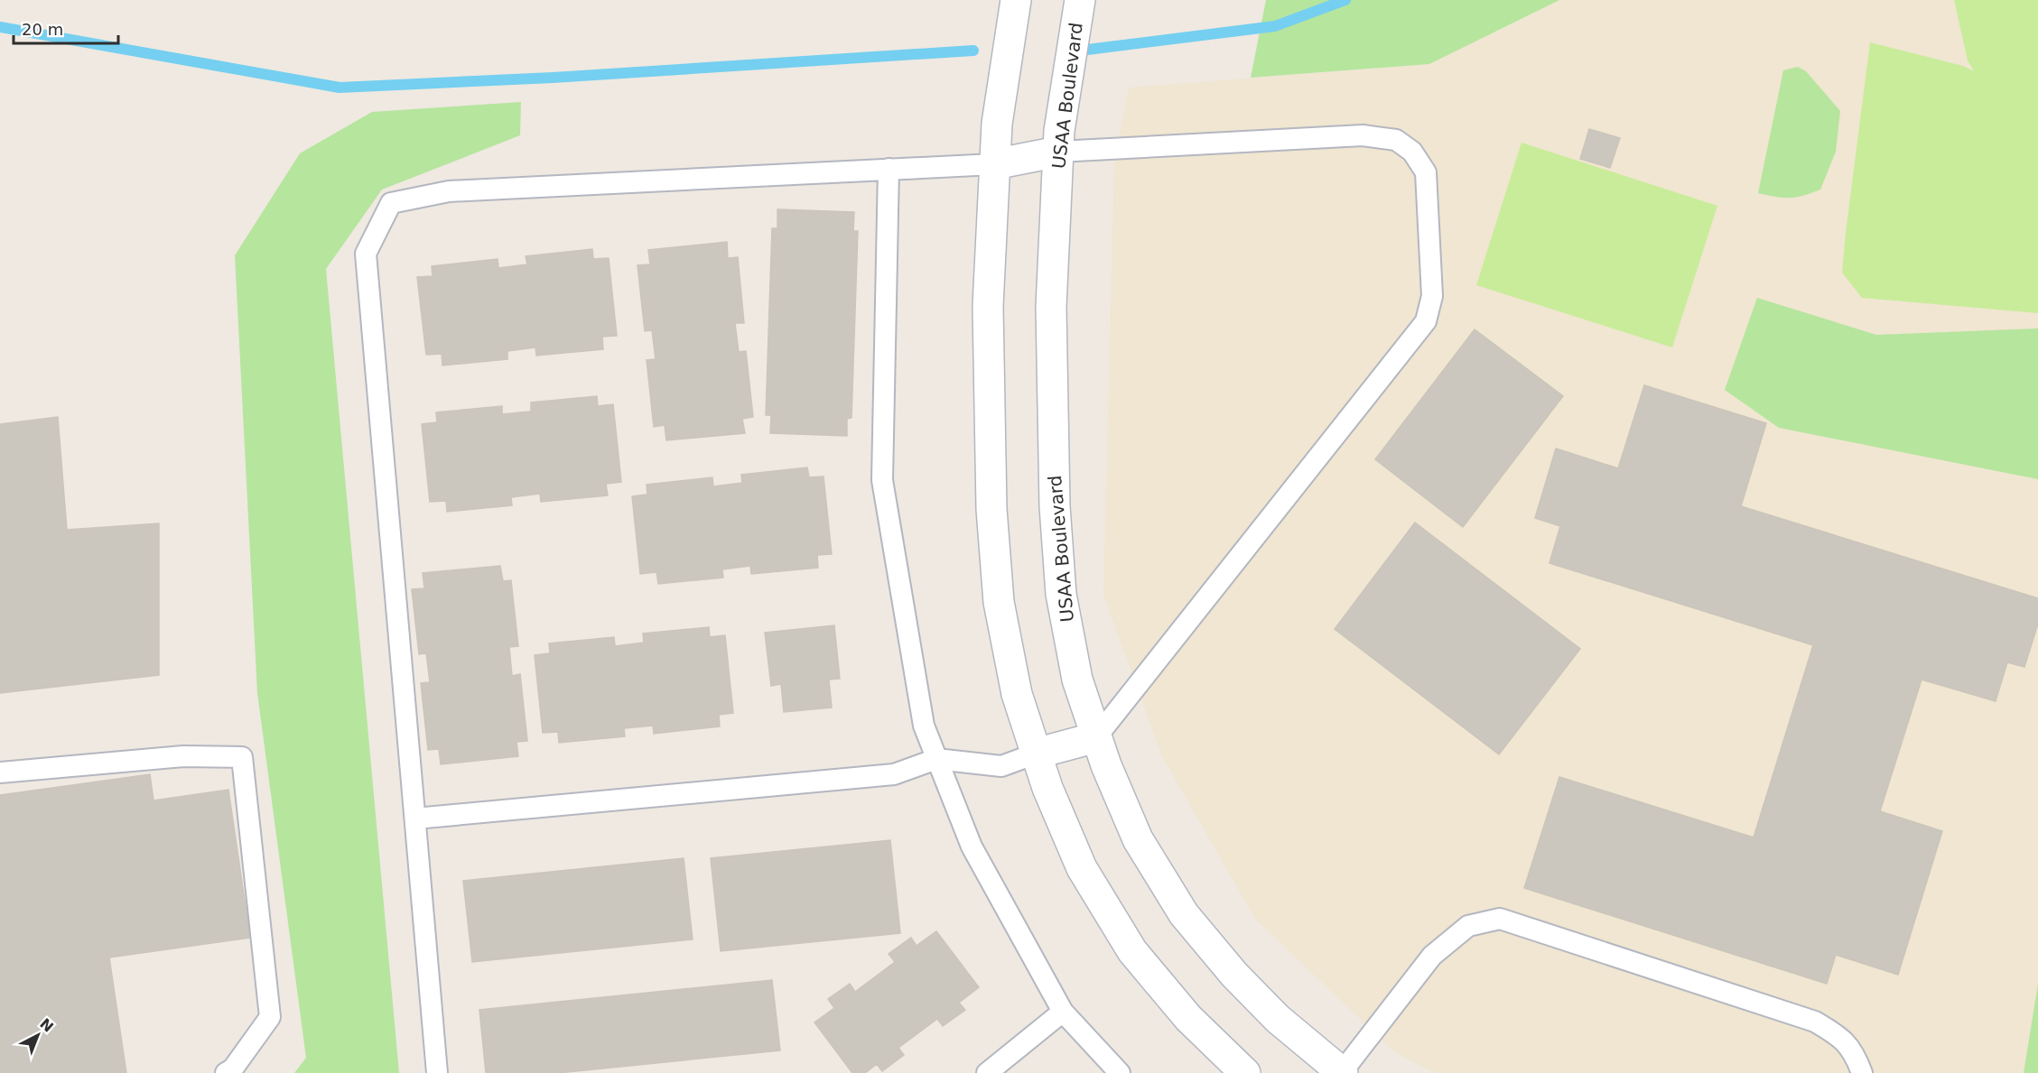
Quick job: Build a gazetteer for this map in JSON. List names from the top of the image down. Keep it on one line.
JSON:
{"streets":{"street":["USAA Boulevard"]},"scale_bar":"20 m","north":"top right"}
